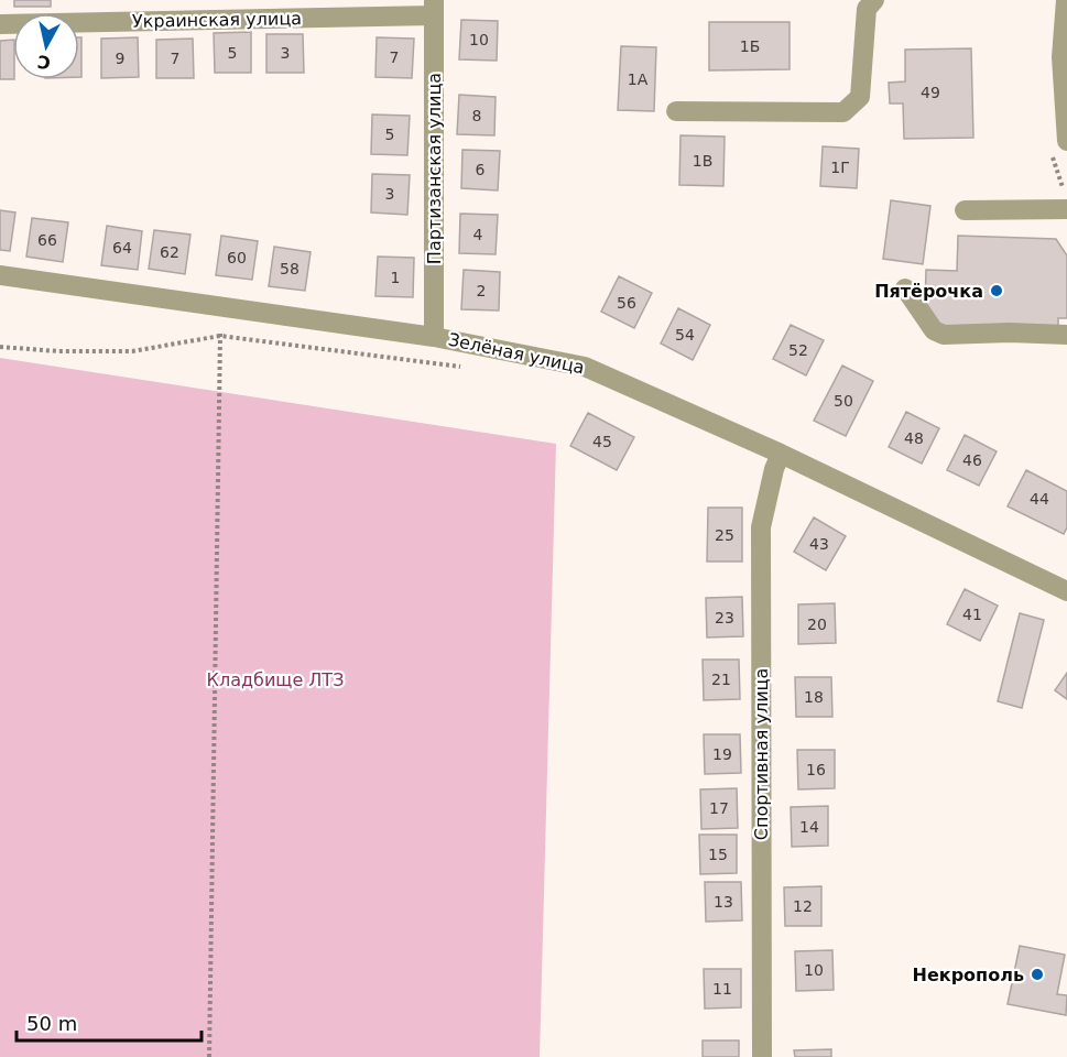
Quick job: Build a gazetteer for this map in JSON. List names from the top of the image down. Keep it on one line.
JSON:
{"streets":{"street":["Украинская улица","Партизанская улица","Зелёная улица","Спортивная улица"]},"crossings":[["Украинская улица","Партизанская улица"],["Партизанская улица","Зелёная улица"],["Зелёная улица","Спортивная улица"]],"parks":["Кладбище ЛТЗ"],"places":["Пятёрочка","Некрополь"],"house_numbers":["10","1Б","5","3","7","9","7","1А","49","8","5","1В","1Г","6","3","4","66","64","62","60","58","1","2","56","54","52","50","48","45","46","44","25","43","41","23","20","21","18","19","16","17","14","15","13","12","10","11"],"scale_bar":"50 m","north":"bottom"}
